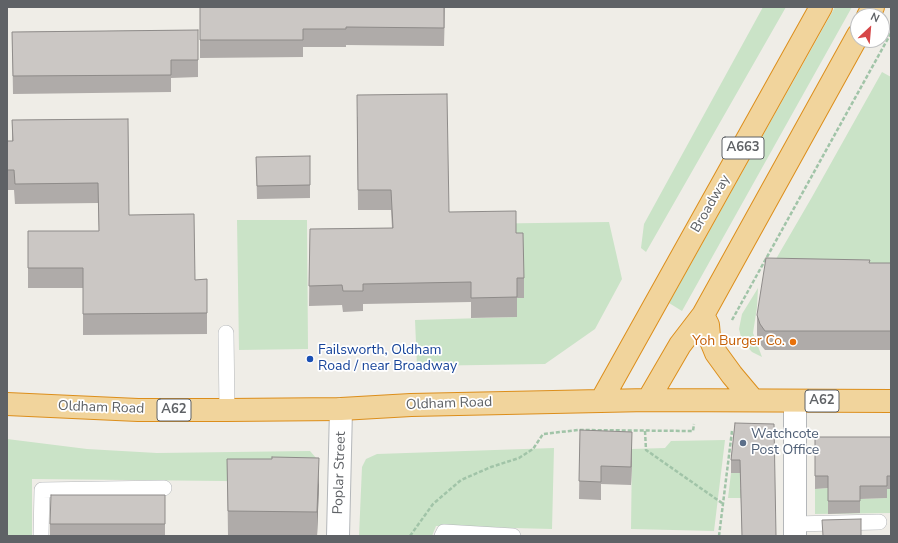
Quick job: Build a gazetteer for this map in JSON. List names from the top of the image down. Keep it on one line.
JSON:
{"streets":{"highway":["A663","Broadway","A62","Oldham Road"],"street":["Poplar Street"]},"crossings":[["Broadway","Oldham Road"],["Oldham Road","Poplar Street"]],"places":["Yoh Burger Co.","Failsworth, Oldham Road / near Broadway","Watchcote Post Office"],"north":"top right"}
